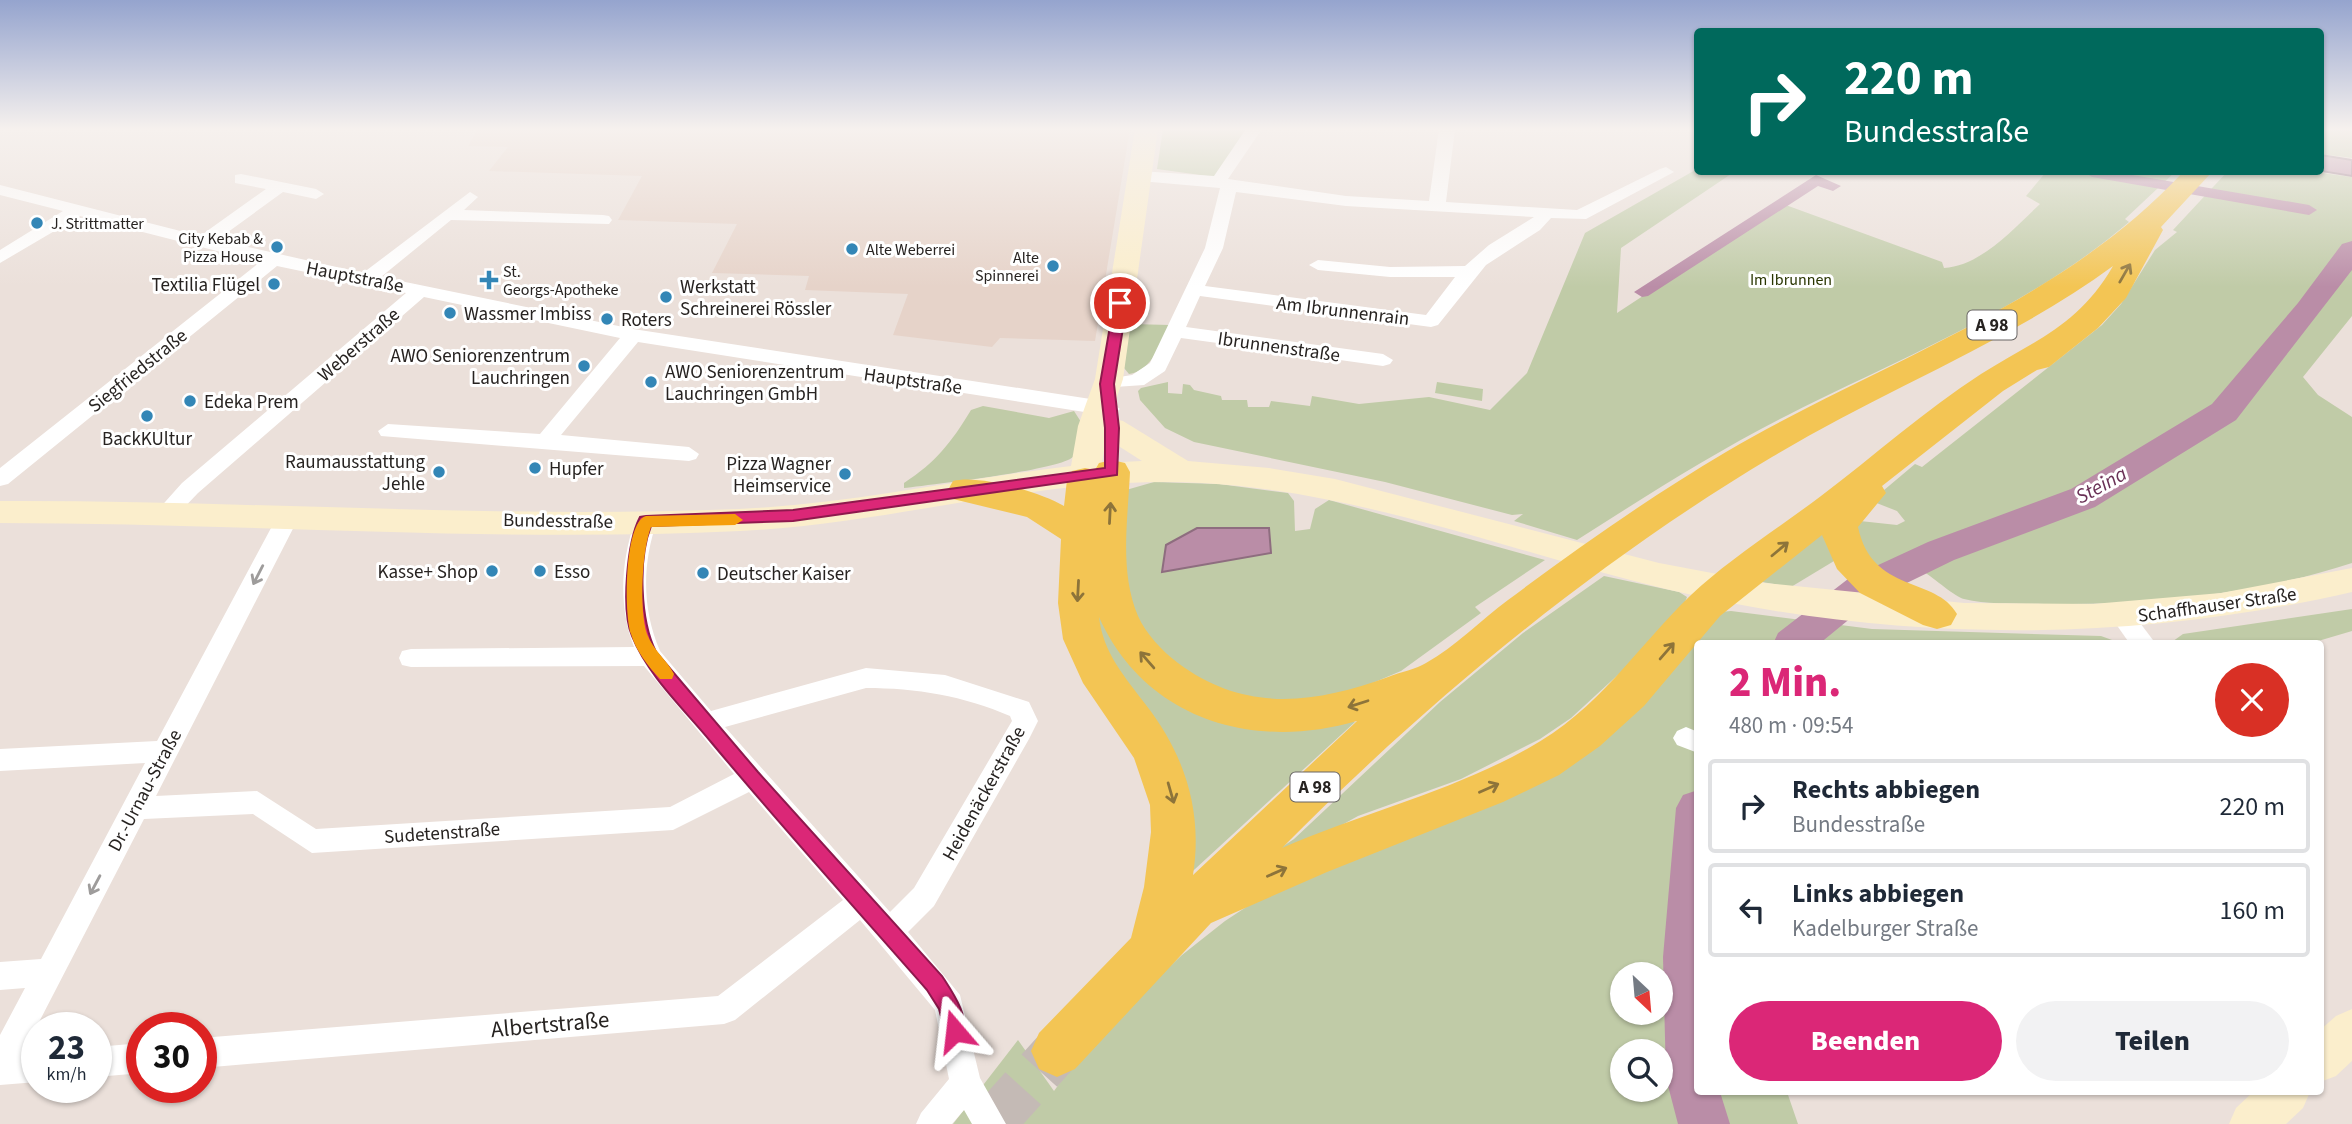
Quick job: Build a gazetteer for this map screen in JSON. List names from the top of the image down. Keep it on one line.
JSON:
{"streets":{"highway":["A 98"],"main road":["Bundesstraße","Schaffhauser Straße"],"street":["Hauptstraße","Am Ibrunnenrain","Weberstraße","Ibrunnenstraße","Siegfriedstraße","Dr.-Urnau-Straße","Heidenäckerstraße","Sudetenstraße","Albertstraße"]},"crossings":[["Hauptstraße","Weberstraße"],["Hauptstraße","Siegfriedstraße"],["Weberstraße","Bundesstraße"],["Bundesstraße","Schaffhauser Straße"],["Bundesstraße","Dr.-Urnau-Straße"],["Dr.-Urnau-Straße","Sudetenstraße"]],"one_way":["Dr.-Urnau-Straße"],"water":["Steina"],"parks":["Im Ibrunnen"],"places":{"other":["J. Strittmatter","City Kebab & Pizza House","Alte Weberrei","Alte Spinnerei","Textilia Flügel","Werkstatt Schreinerei Rössler","Wassmer Imbiss","Roters","AWO Seniorenzentrum Lauchringen","AWO Seniorenzentrum Lauchringen GmbH","Edeka Prem","BackKUltur","Hupfer","Raumausstattung Jehle","Pizza Wagner Heimservice","Kasse+ Shop","Esso","Deutscher Kaiser"],"health":["St. Georgs-Apotheke"]},"north":"bottom right","page":{"turn":["220 m","Bundesstraße"],"heading":["2 Min.","480 m · 09:54"],"list":[{"name":"Rechts abbiegen","note":"Bundesstraße","value":"220 m"},{"name":"Links abbiegen","note":"Kadelburger Straße","value":"160 m"}],"buttons":["Beenden","Teilen"],"speed":"23 km/h","limit":"30"}}
